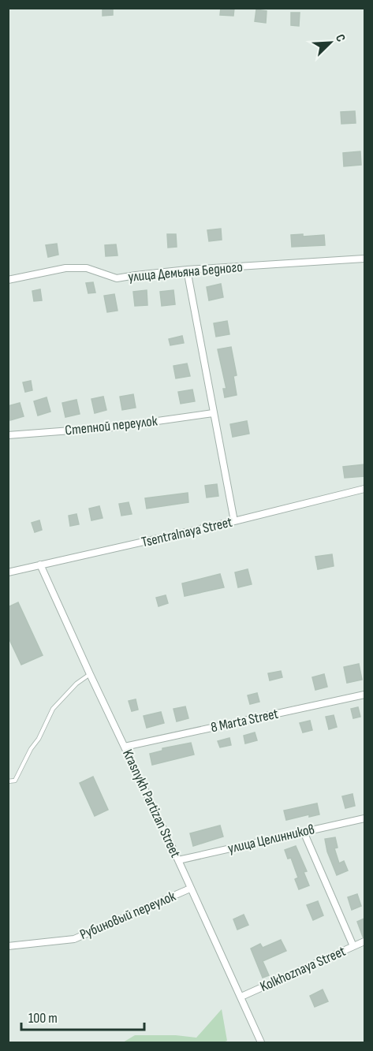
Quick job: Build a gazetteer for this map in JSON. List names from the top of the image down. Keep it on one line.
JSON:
{"streets":{"street":["улица Демьяна Бедного","Степной переулок","Tsentralnaya Street","8 Marta Street","Krasnykh Partizan Street","улица Целинников","Рубиновый переулок","Kolkhoznaya Street"]},"crossings":[["Tsentralnaya Street","Krasnykh Partizan Street"],["8 Marta Street","Krasnykh Partizan Street"],["Krasnykh Partizan Street","улица Целинников"],["Krasnykh Partizan Street","Рубиновый переулок"],["Krasnykh Partizan Street","Kolkhoznaya Street"]],"scale_bar":"100 m","north":"top right"}
